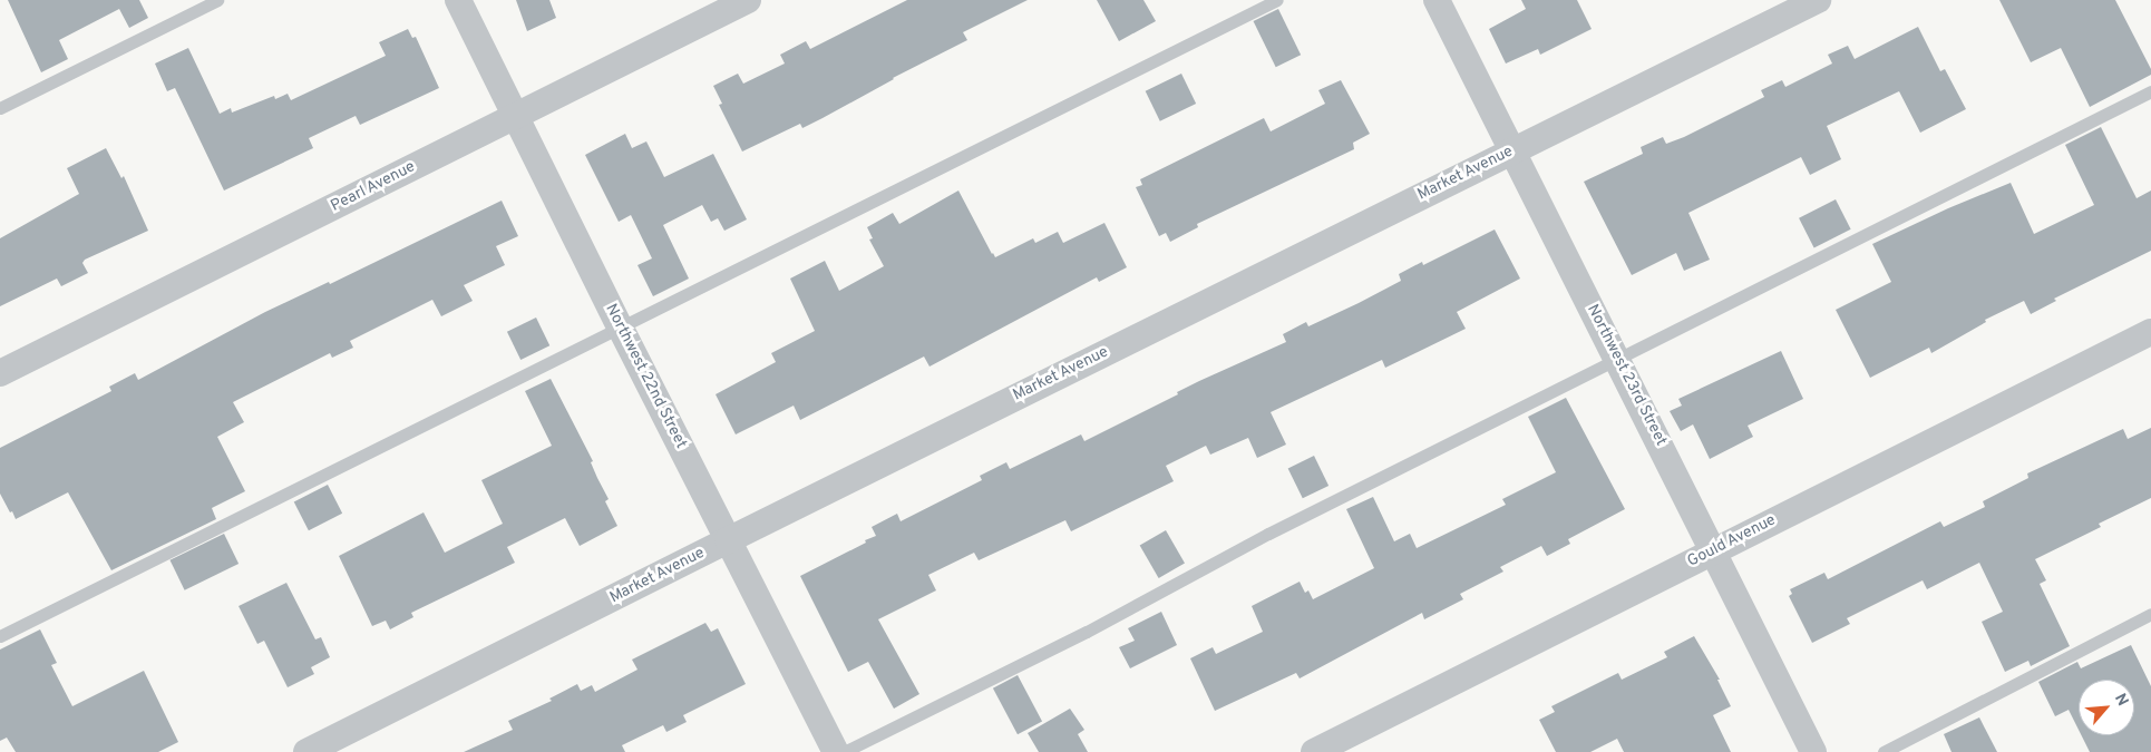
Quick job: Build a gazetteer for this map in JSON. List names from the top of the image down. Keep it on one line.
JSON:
{"streets":{"street":["Market Avenue","Pearl Avenue","Northwest 23rd Street","Northwest 22nd Street","Gould Avenue"]},"crossings":[["Market Avenue","Northwest 23rd Street"],["Market Avenue","Northwest 22nd Street"],["Pearl Avenue","Northwest 22nd Street"],["Northwest 23rd Street","Gould Avenue"]],"north":"top right"}
